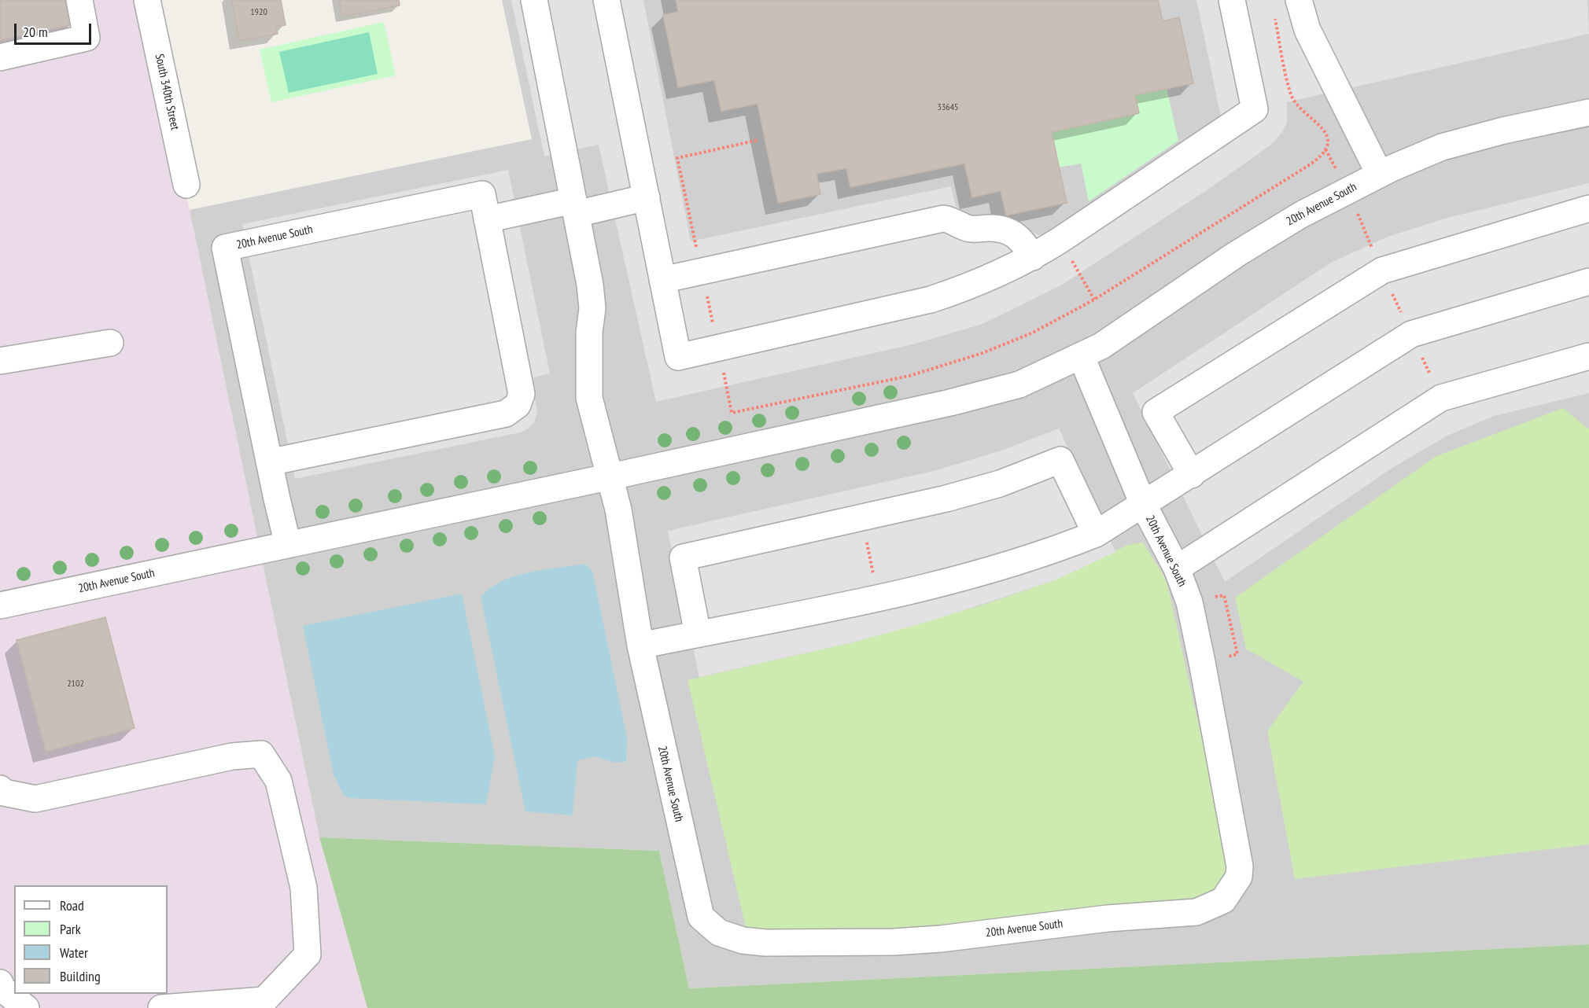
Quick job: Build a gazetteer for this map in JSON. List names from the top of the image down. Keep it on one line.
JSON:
{"streets":{"street":["South 340th Street","20th Avenue South"]},"house_numbers":["1920","33645","2102"],"legend":["Road","Park","Water","Building"],"scale_bar":"20 m"}
